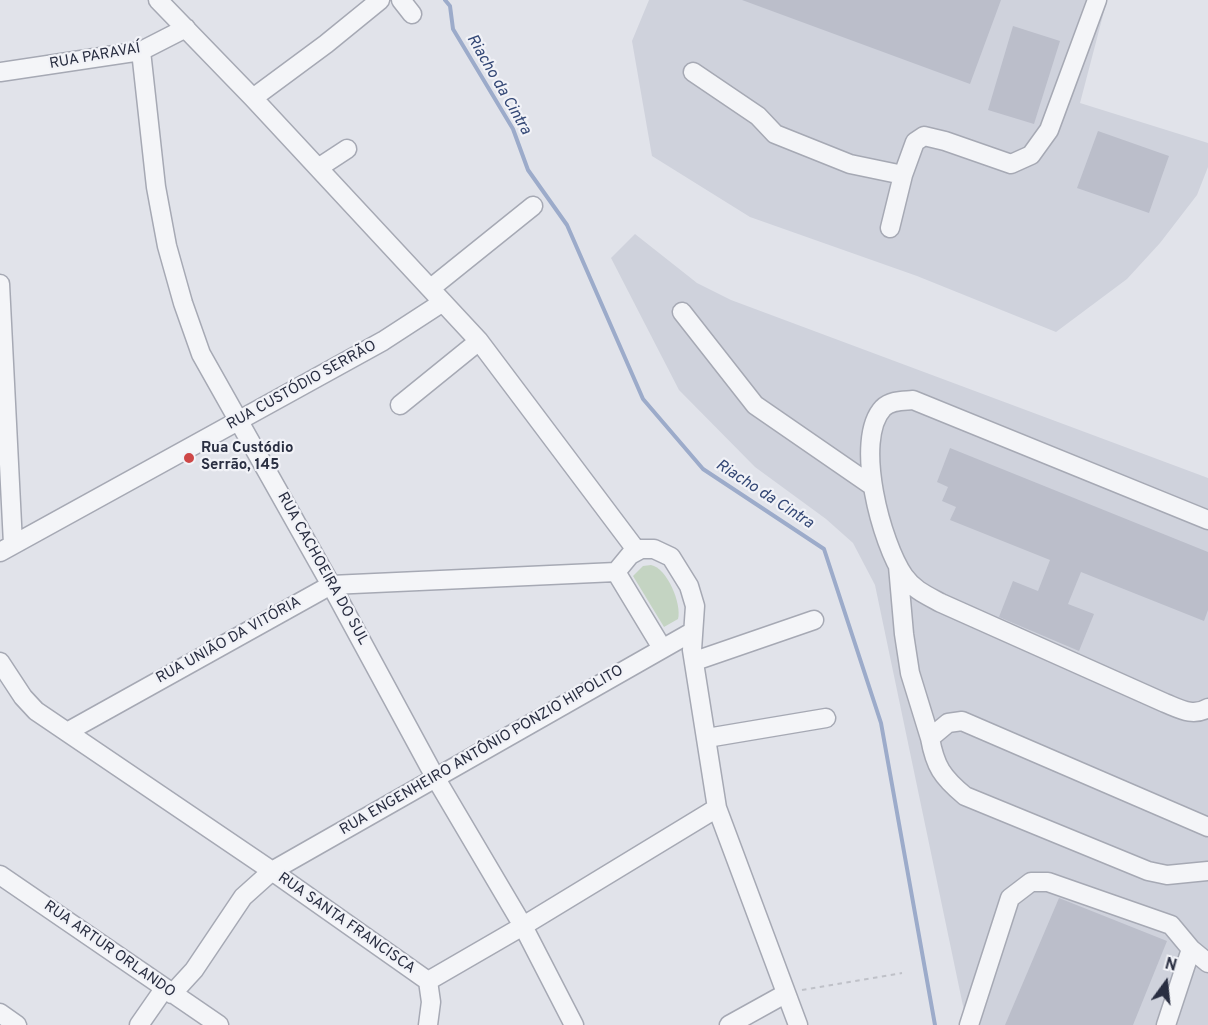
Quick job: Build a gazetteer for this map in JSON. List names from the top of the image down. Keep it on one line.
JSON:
{"streets":{"street":["RUA PARAVAÍ","RUA CUSTÓDIO SERRÃO","RUA CACHOEIRA DO SUL","RUA UNIÃO DA VITÓRIA","RUA ENGENHEIRO ANTÔNIO PONZIO HIPOLITO","RUA SANTA FRANCISCA","RUA ARTUR ORLANDO"]},"crossings":[["RUA PARAVAÍ","RUA CACHOEIRA DO SUL"],["RUA CUSTÓDIO SERRÃO","RUA CACHOEIRA DO SUL"],["RUA CACHOEIRA DO SUL","RUA UNIÃO DA VITÓRIA"],["RUA CACHOEIRA DO SUL","RUA ENGENHEIRO ANTÔNIO PONZIO HIPOLITO"],["RUA CACHOEIRA DO SUL","RUA SANTA FRANCISCA"],["RUA UNIÃO DA VITÓRIA","RUA SANTA FRANCISCA"],["RUA ENGENHEIRO ANTÔNIO PONZIO HIPOLITO","RUA SANTA FRANCISCA"],["RUA ENGENHEIRO ANTÔNIO PONZIO HIPOLITO","RUA ARTUR ORLANDO"]],"water":["Riacho da Cintra"],"places":["Rua Custódio Serrão, 145"],"north":"top"}
